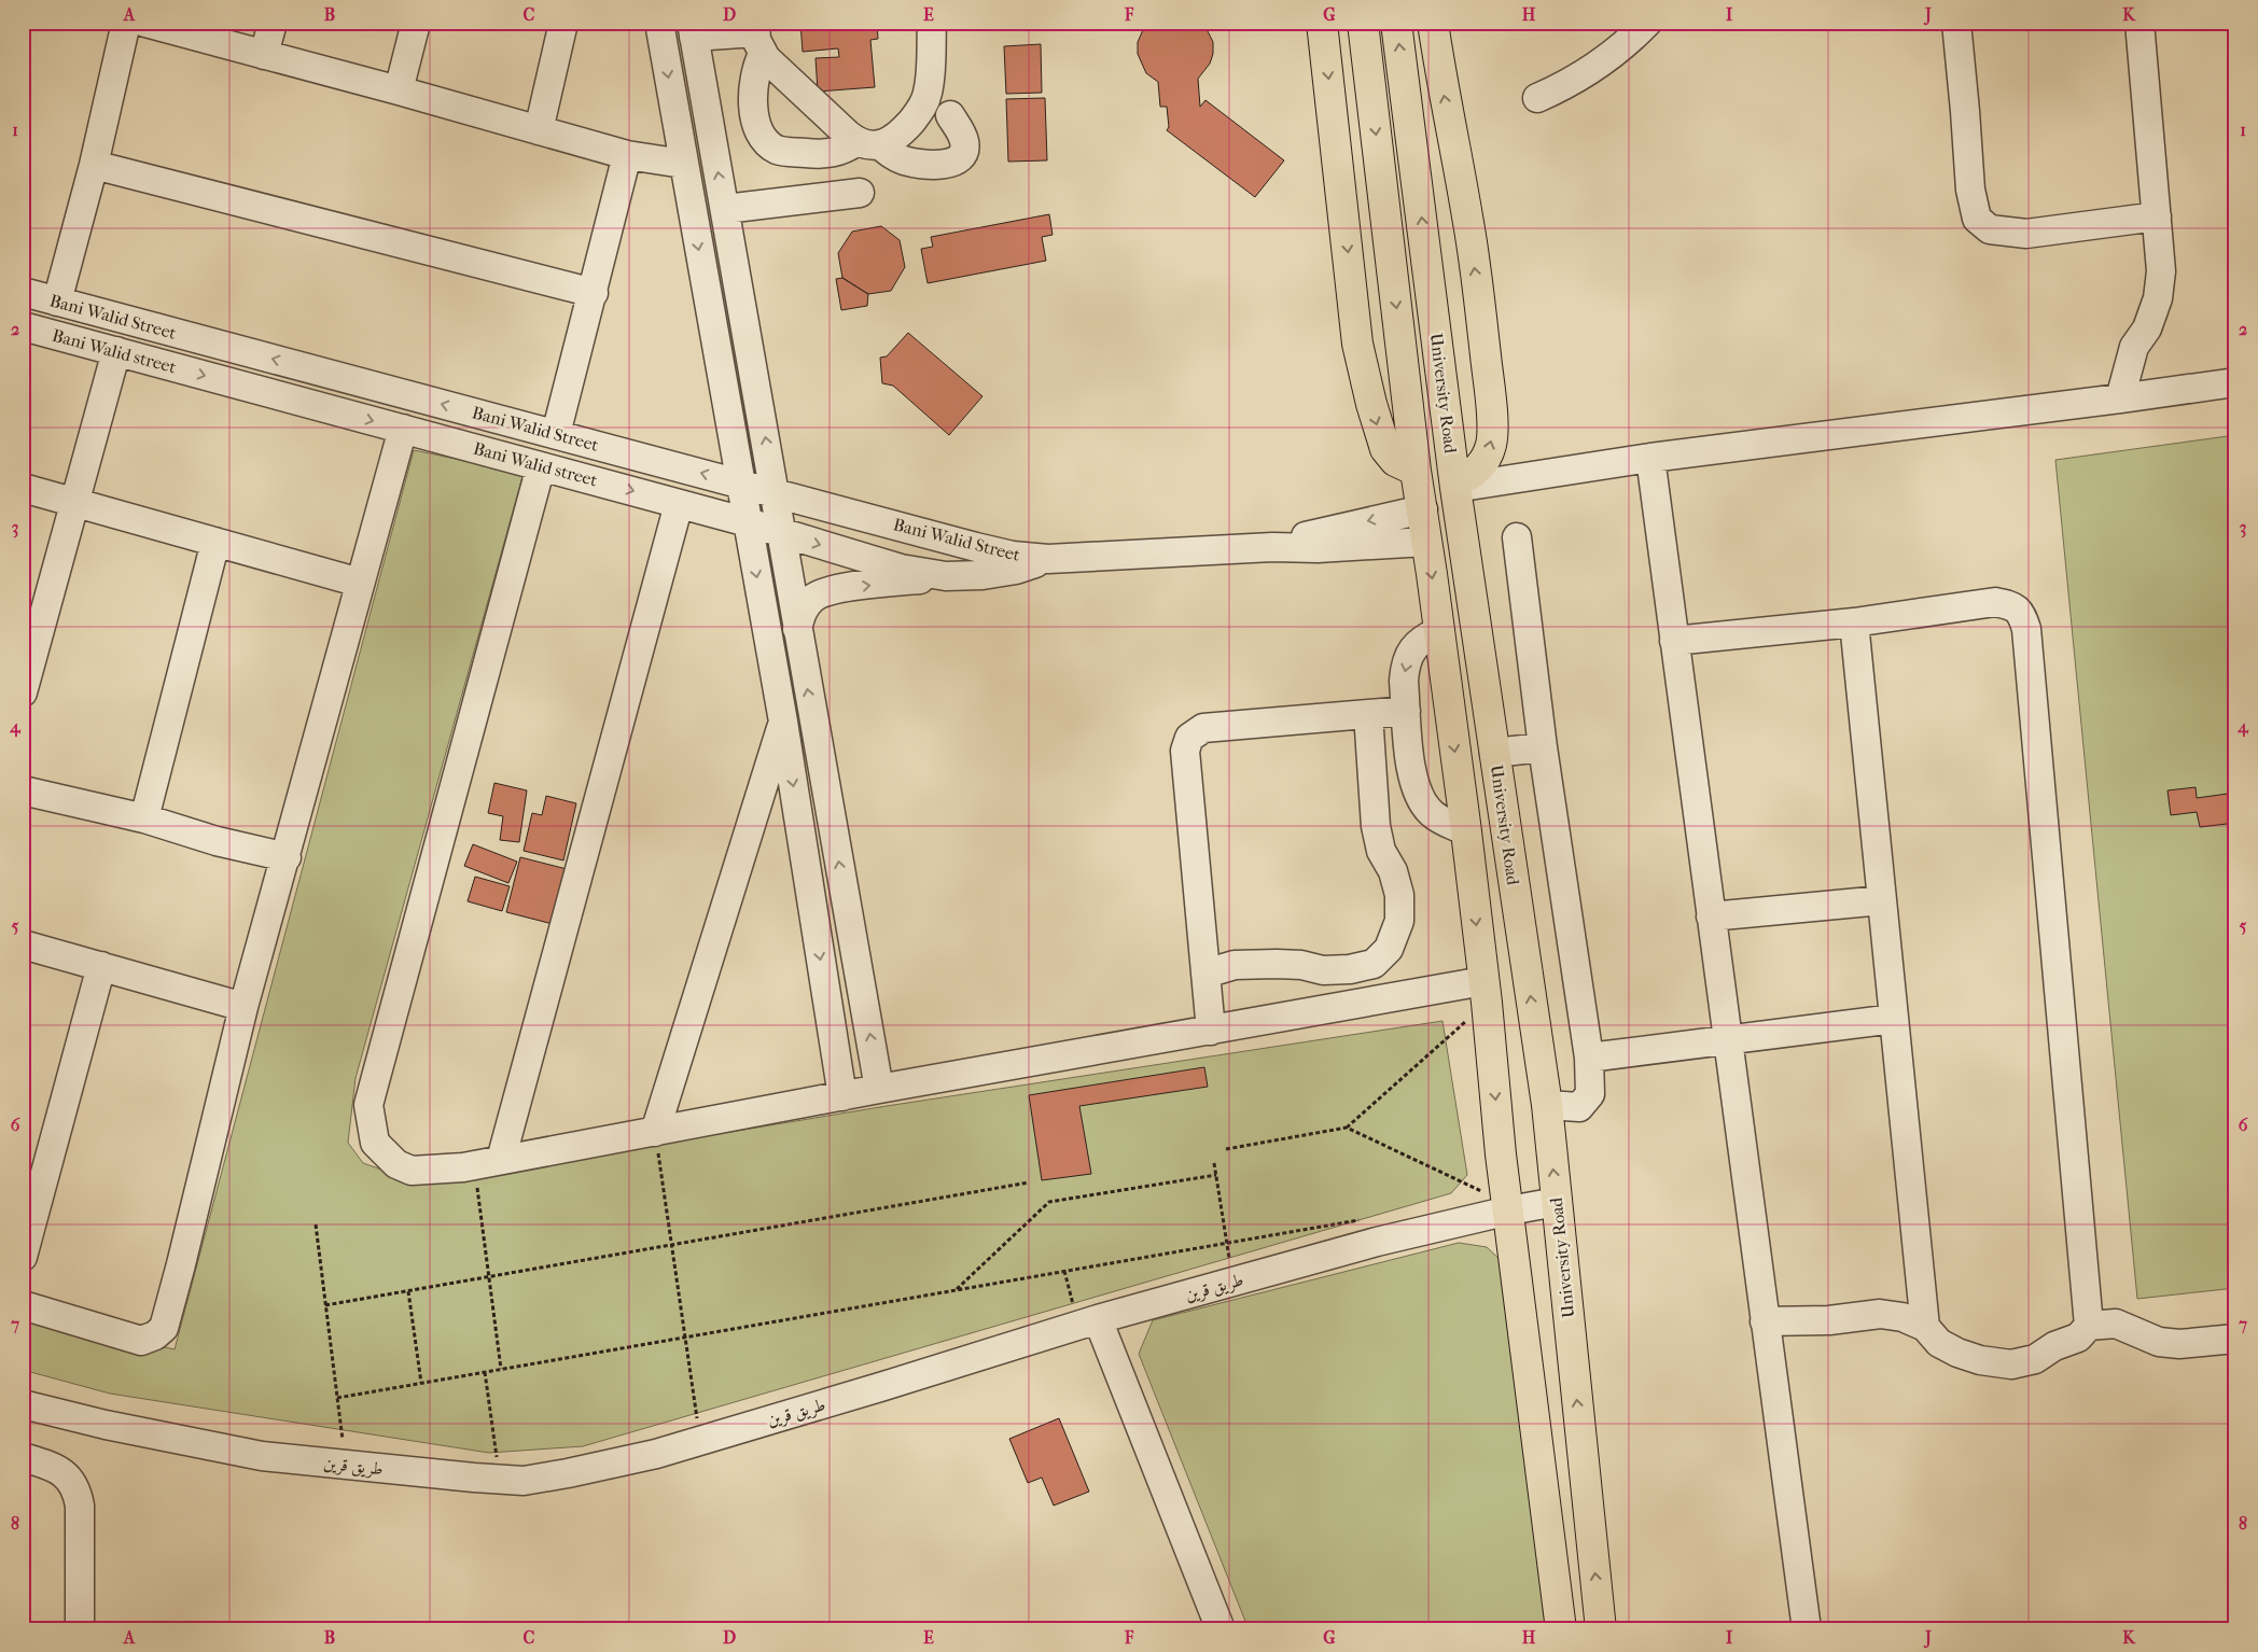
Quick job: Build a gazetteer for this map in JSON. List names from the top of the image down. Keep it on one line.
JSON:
{"streets":{"highway":["University Road"],"street":["Bani Walid Street","Bani Walid street","طريق قرين"]},"crossings":[["Bani Walid Street","Bani Walid street"],["University Road","طريق قرين"]],"grid":{"columns":["A","B","C","D","E","F","G","H","I","J","K"],"rows":["1","2","3","4","5","6","7","8"]}}
